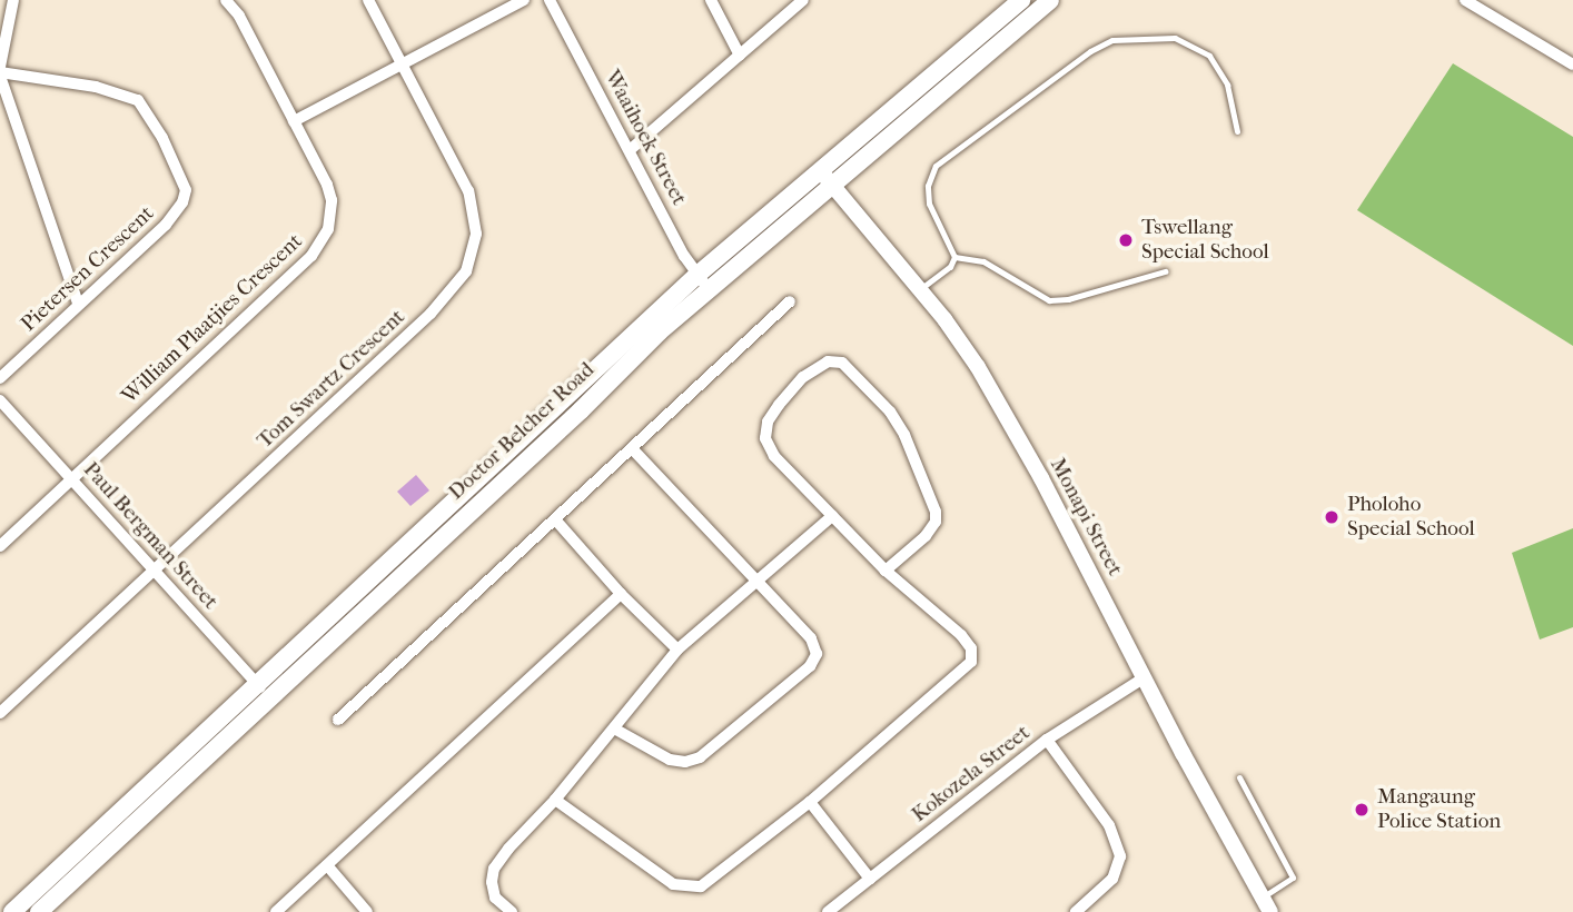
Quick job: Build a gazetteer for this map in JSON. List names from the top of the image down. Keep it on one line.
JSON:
{"streets":{"main road":["Doctor Belcher Road"],"street":["Waaihoek Street","Pietersen Crescent","William Plaatjies Crescent","Tom Swartz Crescent","Monapi Street","Paul Bergman Street","Kokozela Street"]},"crossings":[["Waaihoek Street","Doctor Belcher Road"],["William Plaatjies Crescent","Paul Bergman Street"],["Tom Swartz Crescent","Paul Bergman Street"],["Doctor Belcher Road","Monapi Street"],["Doctor Belcher Road","Paul Bergman Street"],["Monapi Street","Kokozela Street"]],"places":["Tswellang Special School","Pholoho Special School","Mangaung Police Station"]}
